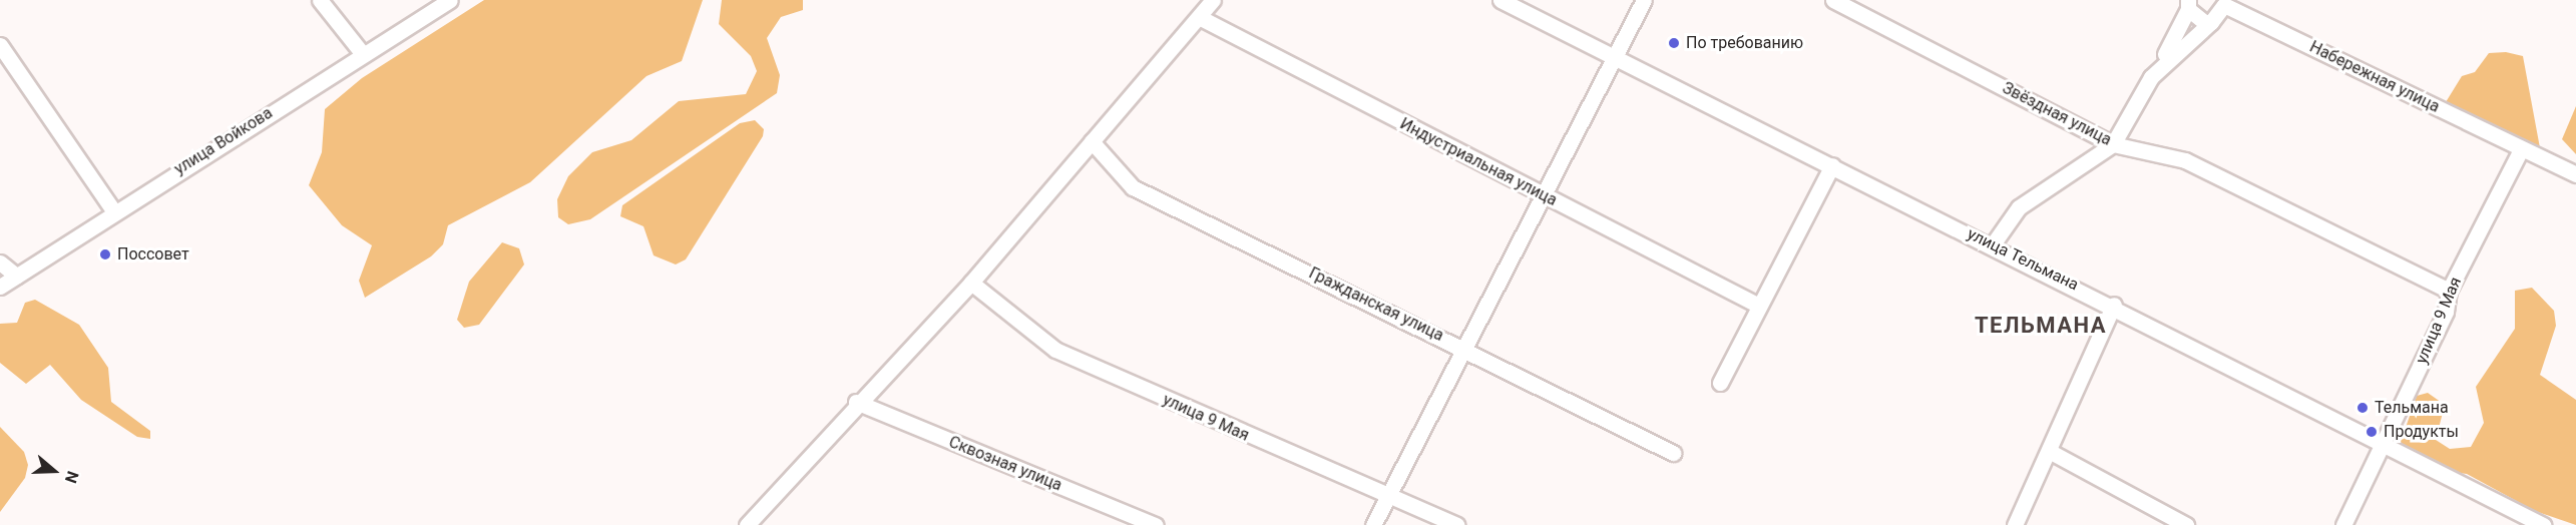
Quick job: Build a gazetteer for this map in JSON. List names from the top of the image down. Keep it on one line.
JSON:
{"streets":{"street":["Набережная улица","Звёздная улица","улица Войкова","Индустриальная улица","улица Тельмана","Гражданская улица","улица 9 Мая","Сквозная улица"]},"crossings":[["Набережная улица","улица 9 Мая"],["Звёздная улица","улица 9 Мая"],["улица Тельмана","улица 9 Мая"]],"districts":["ТЕЛЬМАНА"],"places":["По требованию","Поссовет","Тельмана","Продукты"],"north":"right"}
